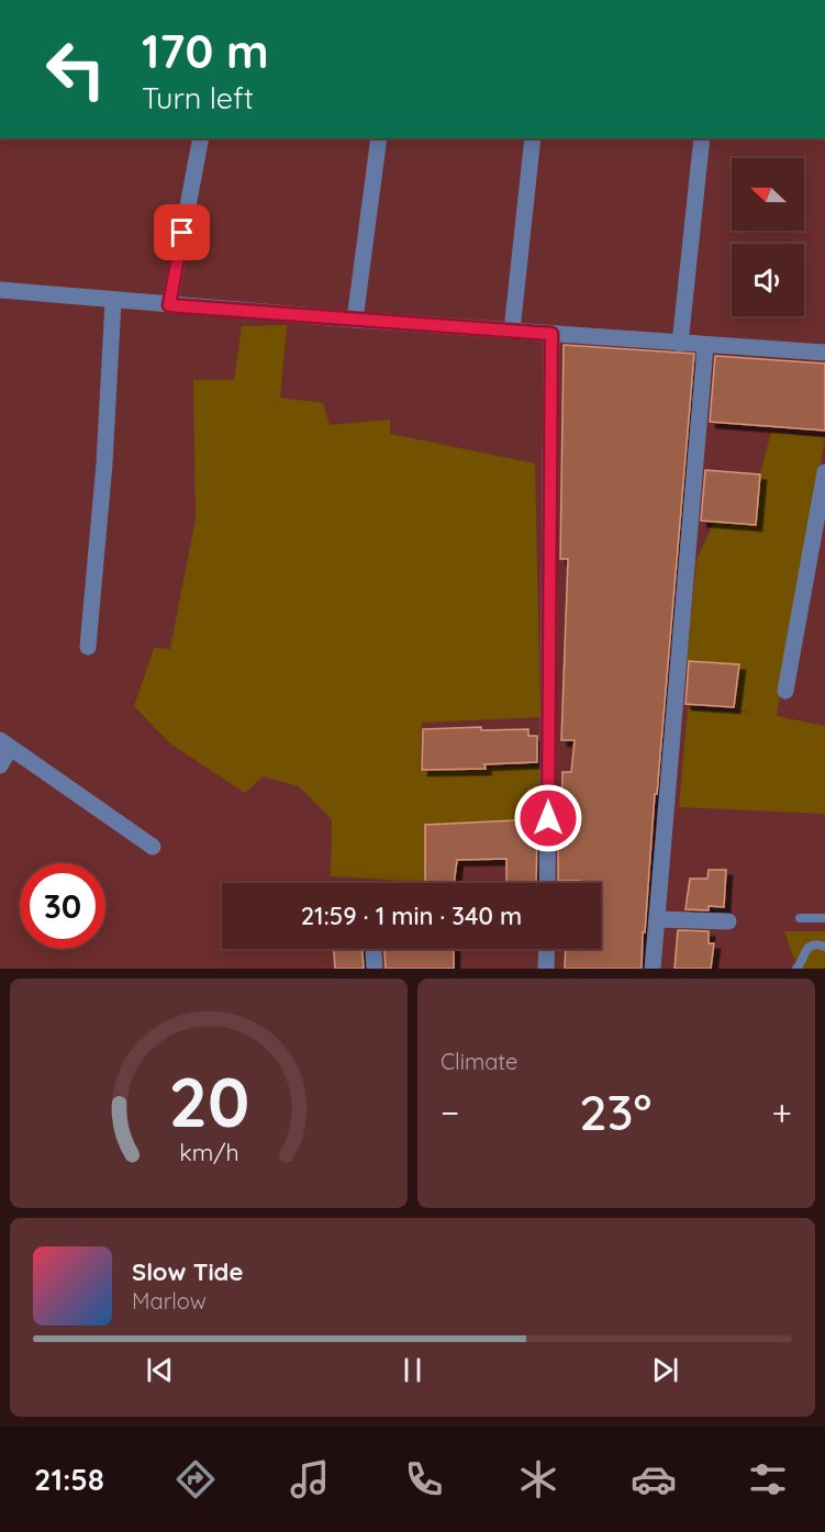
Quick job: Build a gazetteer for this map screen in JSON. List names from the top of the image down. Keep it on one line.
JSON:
{"north":"left","page":{"turn":["170 m","Turn left"],"limit":"30","trip":"21:59 · 1 min · 340 m","tile":"Climate","heat":["−","23°","+"],"song":["Slow Tide","Marlow"],"tabs":"21:58","gauge":["20","km/h"]}}
